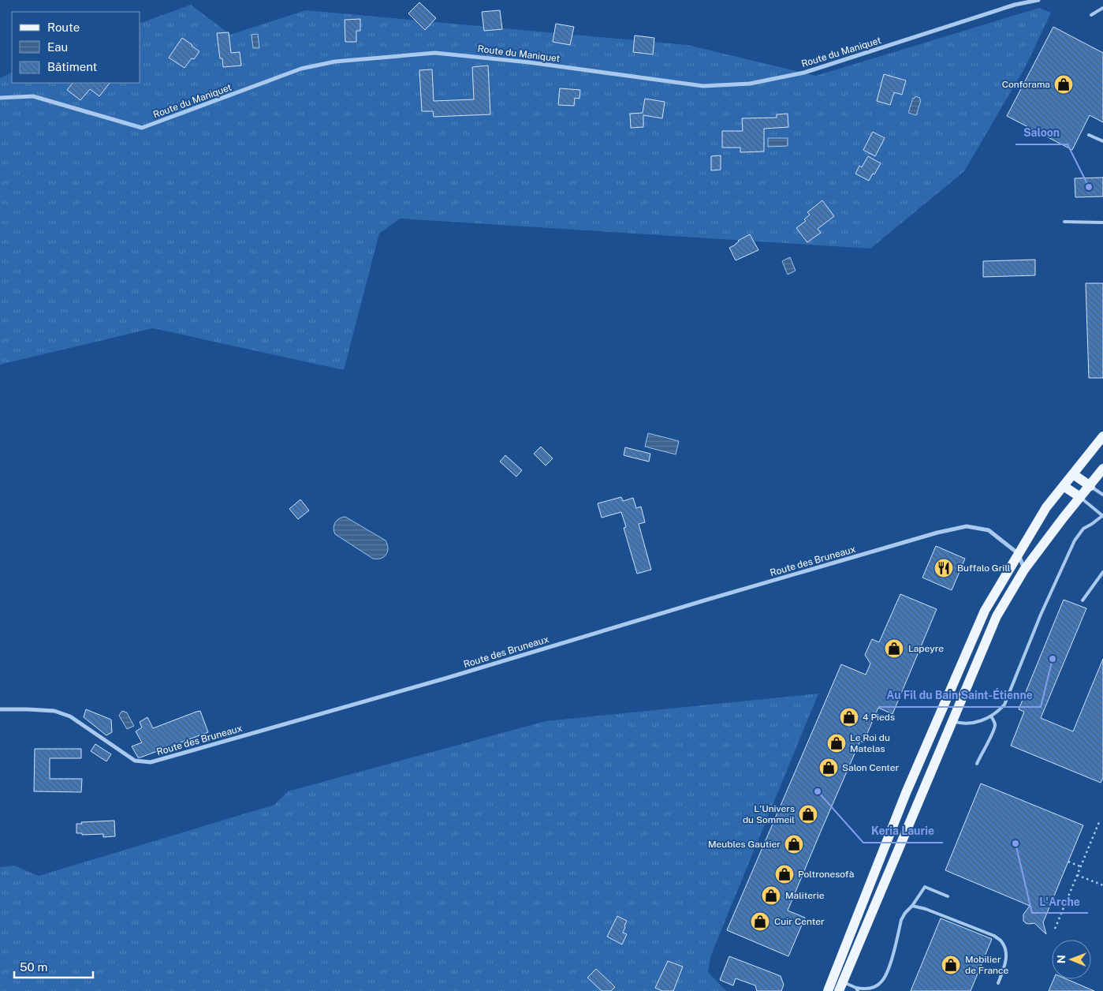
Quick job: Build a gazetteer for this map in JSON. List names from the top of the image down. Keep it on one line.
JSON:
{"streets":{"street":["Route du Maniquet","Route des Bruneaux"]},"places":{"shop":["Conforama","Lapeyre","4 Pieds","Le Roi du Matelas","Salon Center","L'Univers du Sommeil","Meubles Gautier","Poltronesofà","Maliterie","Cuir Center","Mobilier de France"],"other":["Saloon","Au Fil du Bain Saint-Étienne","Keria Laurie","L'Arche"],"restaurant":["Buffalo Grill"]},"legend":["Route","Eau","Bâtiment"],"scale_bar":"50 m","north":"left"}
